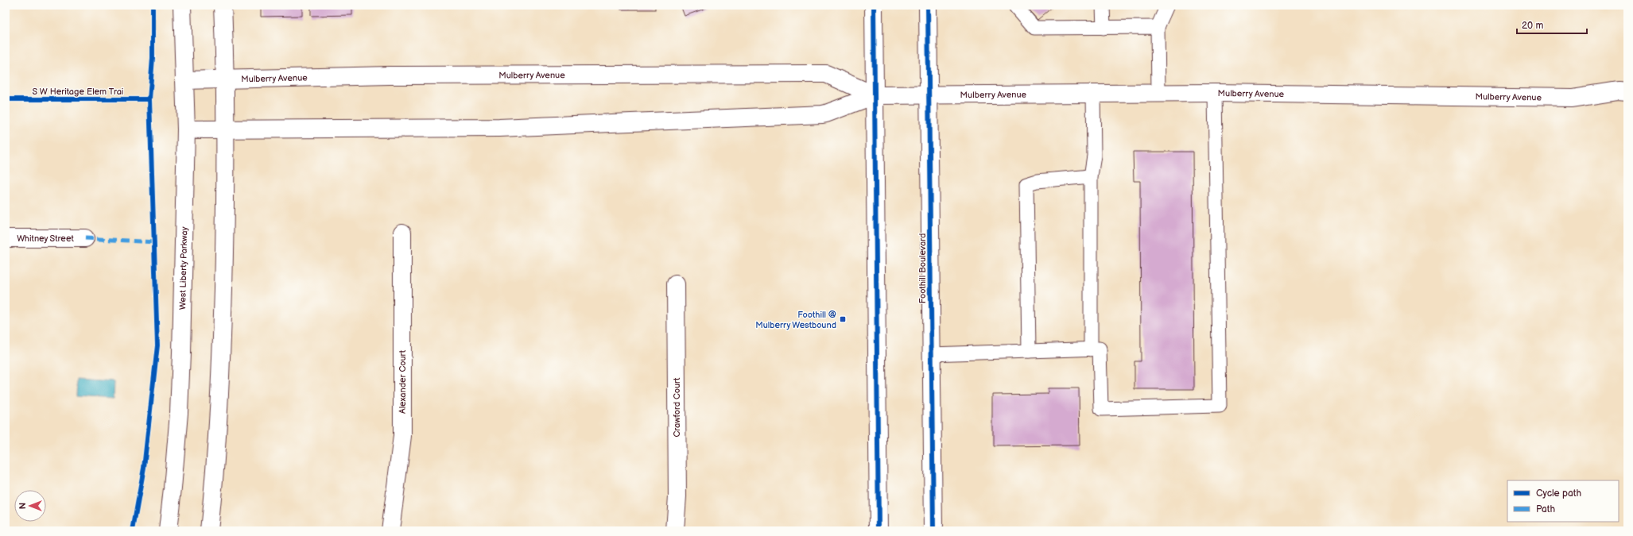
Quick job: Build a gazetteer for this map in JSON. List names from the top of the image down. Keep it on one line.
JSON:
{"streets":{"street":["Mulberry Avenue","Whitney Street","West Liberty Parkway","Foothill Boulevard","Alexander Court","Crawford Court"],"cycle path":["S W Heritage Elem Trai"]},"crossings":[["Mulberry Avenue","West Liberty Parkway"],["Mulberry Avenue","Foothill Boulevard"]],"places":{"transit":["Foothill @ Mulberry Westbound"]},"legend":["Cycle path","Path"],"scale_bar":"20 m","north":"left"}
